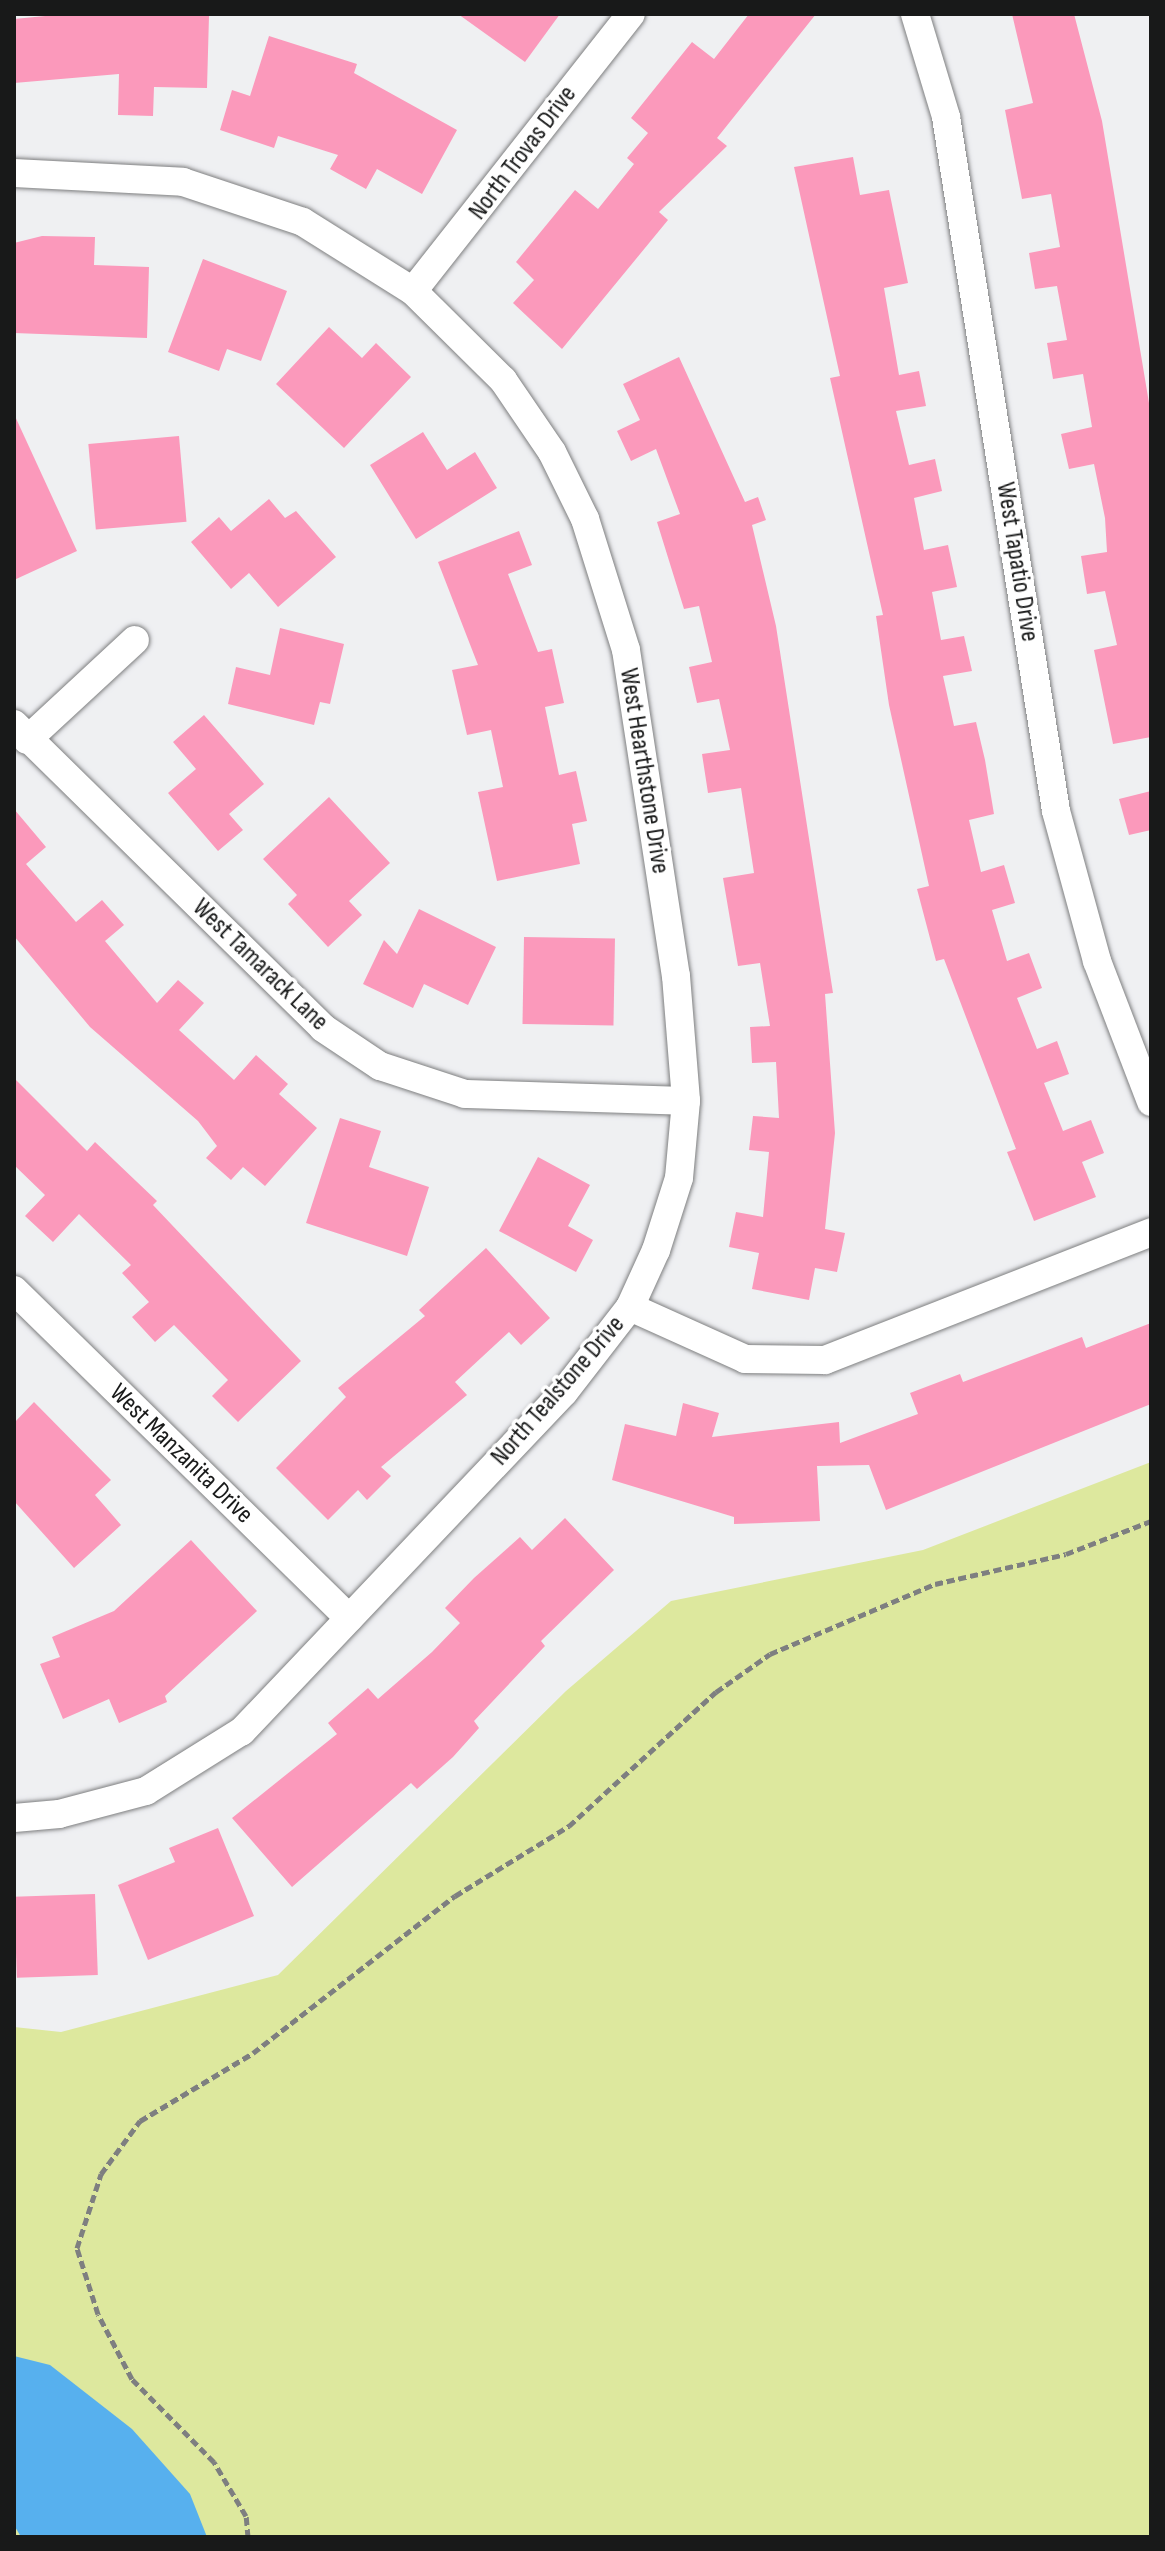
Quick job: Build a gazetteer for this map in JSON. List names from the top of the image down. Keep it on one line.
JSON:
{"streets":{"street":["North Trovas Drive","West Tapatio Drive","West Hearthstone Drive","West Tamarack Lane","North Tealstone Drive","West Manzanita Drive"]},"crossings":[["North Trovas Drive","West Hearthstone Drive"],["West Hearthstone Drive","West Tamarack Lane"],["West Hearthstone Drive","North Tealstone Drive"],["North Tealstone Drive","West Manzanita Drive"]]}
